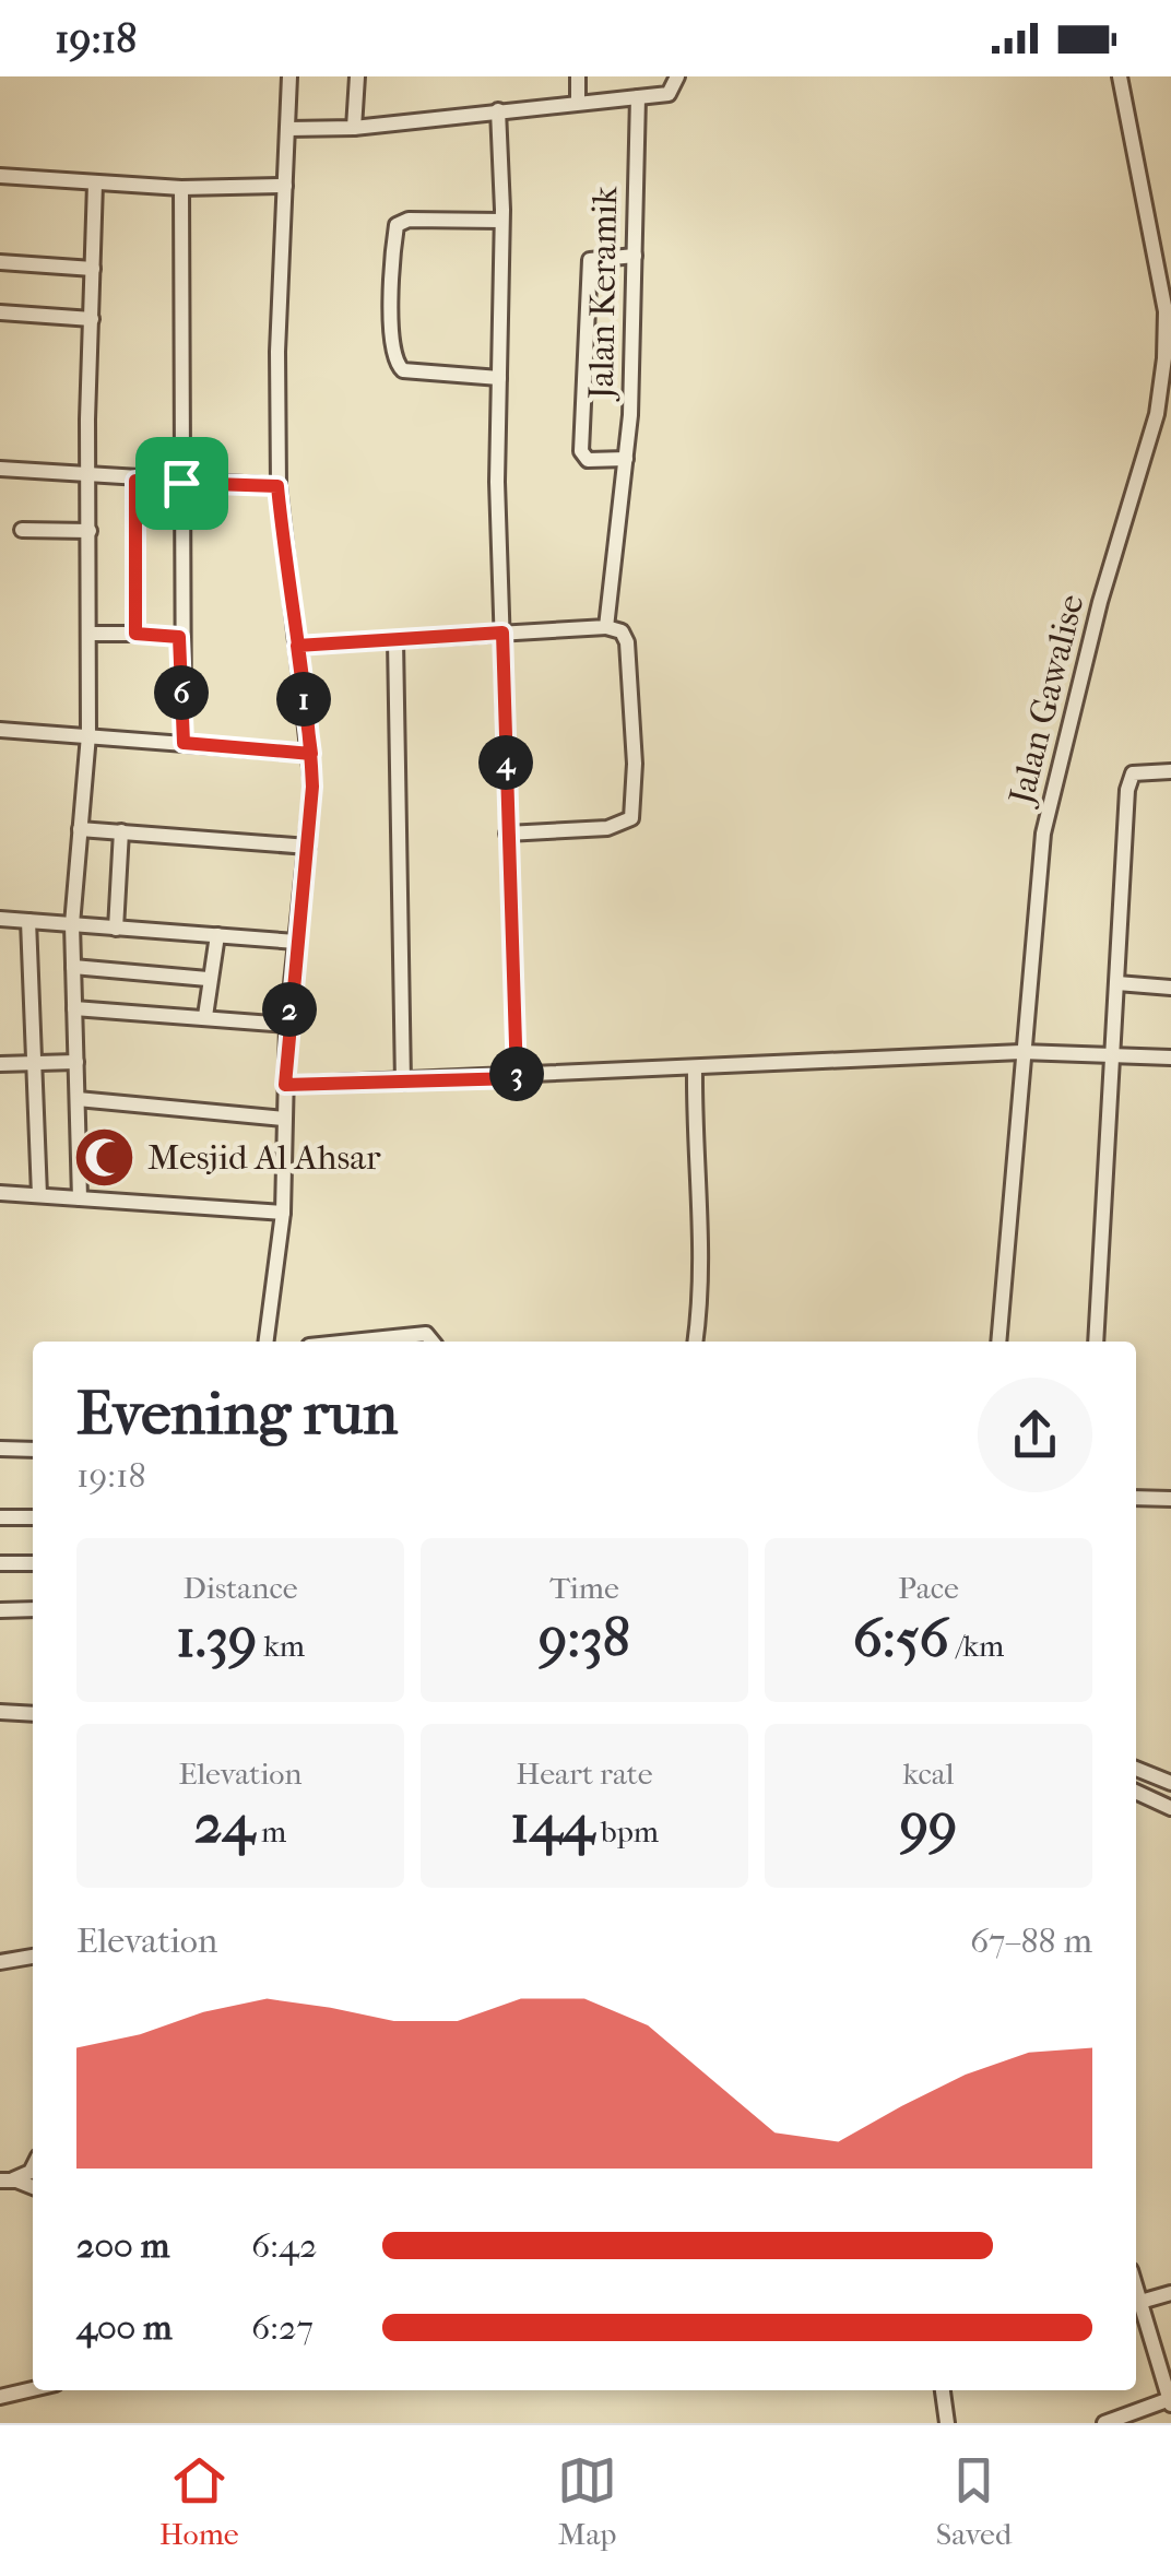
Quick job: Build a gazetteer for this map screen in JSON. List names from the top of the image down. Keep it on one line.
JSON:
{"streets":{"street":["Jalan Keramik","Jalan Gawalise"]},"places":{"mosque":["Mesjid Al Ahsar"]},"page":{"status":"19:18","pins":["6","1","4","2","3"],"heading":["Evening run","19:18"],"stats":[["Distance","1.39 km"],["Time","9:38"],["Pace","6:56 /km"],["Elevation","24 m"],["Heart rate","144 bpm"],["kcal","99"]],"chart":["Elevation","67–88 m"],"list":[{"name":"200 m","note":"6:42"},{"name":"400 m","note":"6:27"}],"tabs":["Home","Map","Saved"]}}
